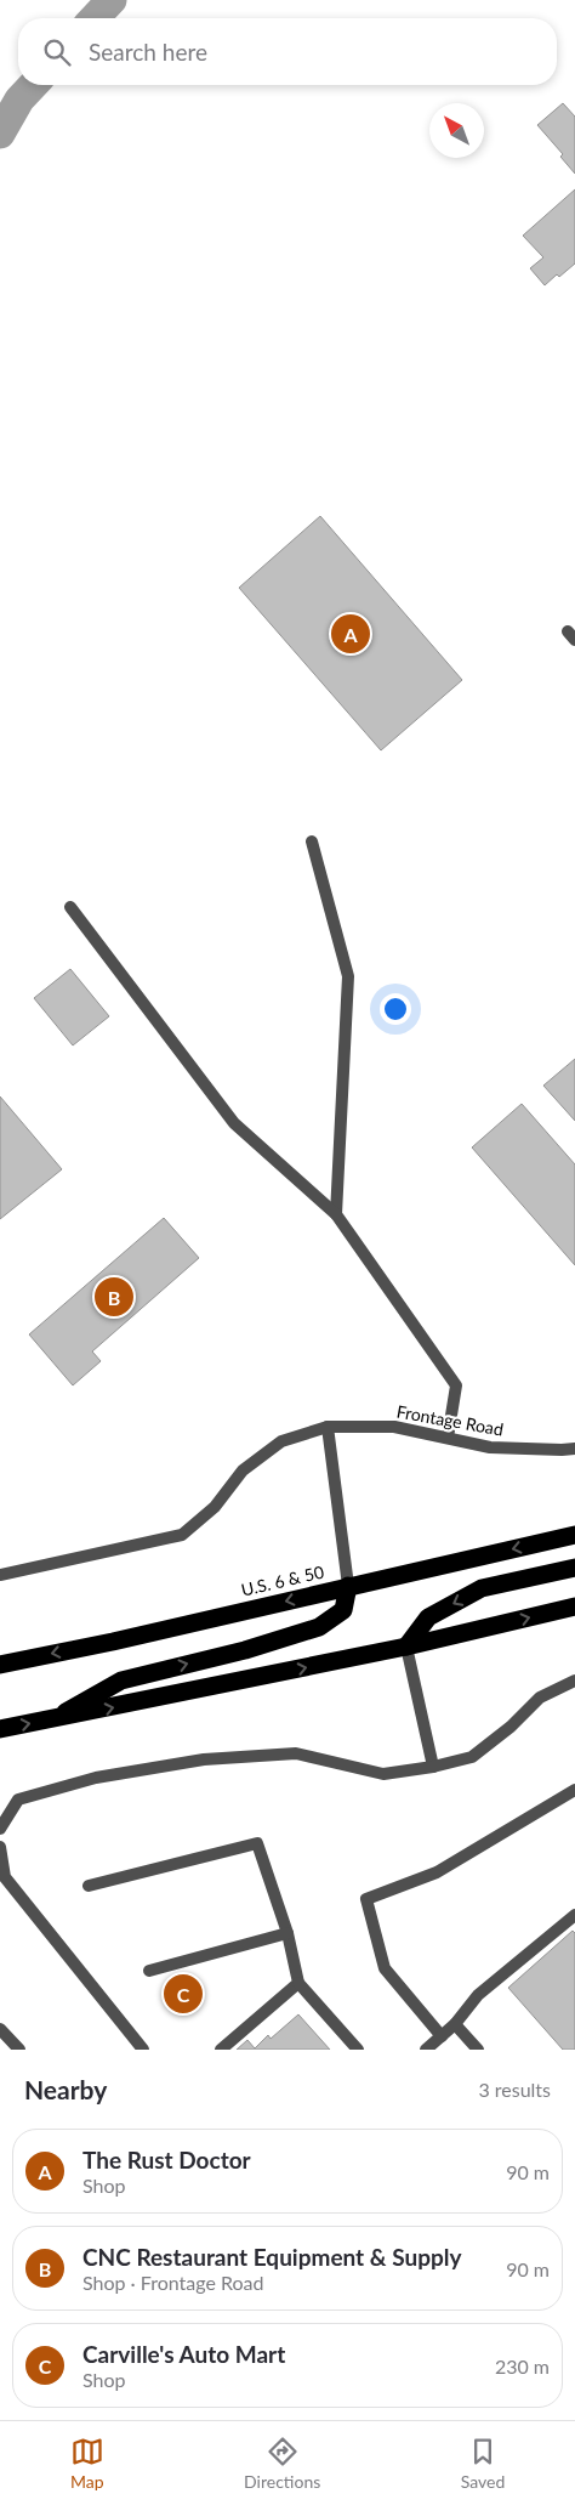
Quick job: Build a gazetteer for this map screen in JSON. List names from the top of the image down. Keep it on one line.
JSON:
{"streets":{"highway":["U.S. 6 & 50"],"street":["Frontage Road"]},"north":"top left","page":{"search":"Search here","pins":["A","B","C"],"heading":["Nearby","3 results"],"list":[{"mark":"A","name":"The Rust Doctor","note":"Shop","value":"90 m"},{"mark":"B","name":"CNC Restaurant Equipment & Supply","note":"Shop · Frontage Road","value":"90 m"},{"mark":"C","name":"Carville's Auto Mart","note":"Shop","value":"230 m"}],"nav":["Map","Directions","Saved"]}}
